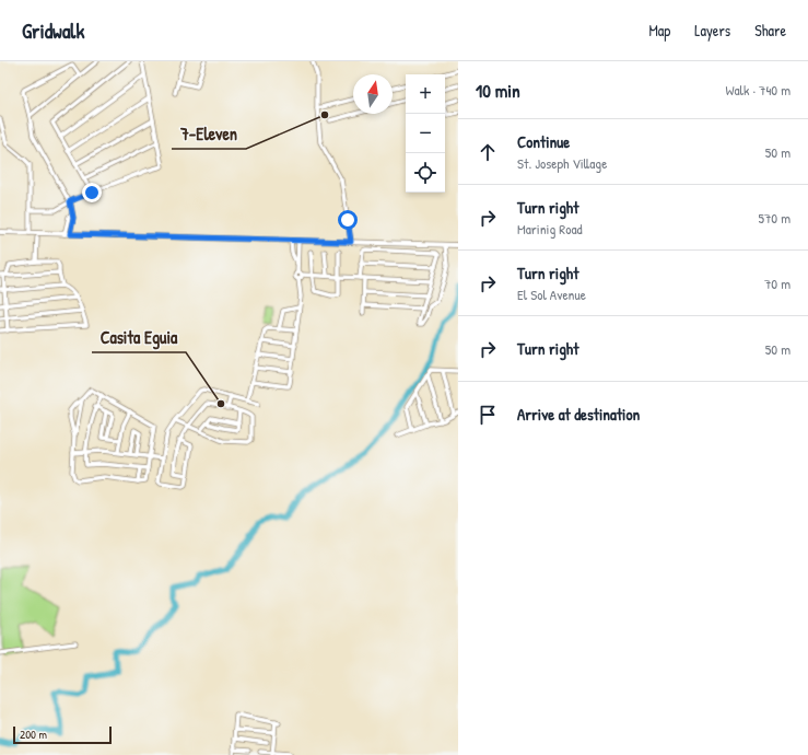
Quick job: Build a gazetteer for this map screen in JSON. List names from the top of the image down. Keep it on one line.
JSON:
{"places":["7-Eleven","Casita Eguia"],"scale_bar":"200 m","north":"top","page":{"header":"Gridwalk","nav":["Map","Layers","Share"],"heading":["10 min","Walk · 740 m"],"map_buttons":["+","−"],"list":[["Continue","St. Joseph Village","50 m"],["Turn right","Marinig Road","570 m"],["Turn right","El Sol Avenue","70 m"],["Turn right","50 m"],"Arrive at destination"],"scale":"200 m"}}
